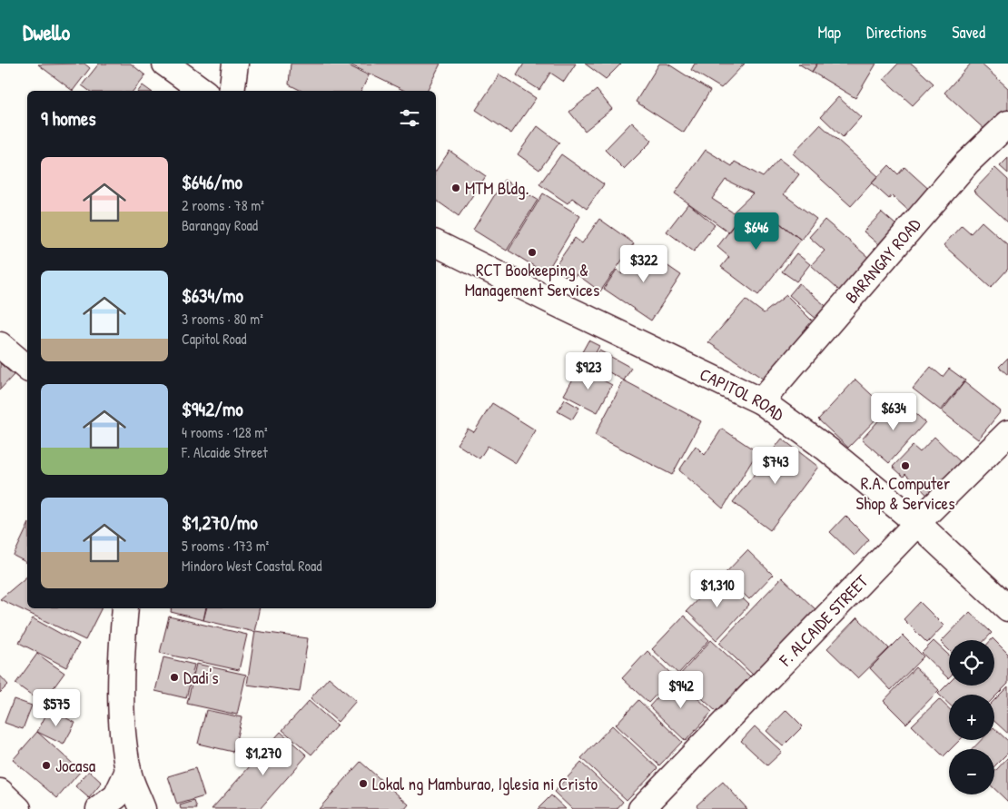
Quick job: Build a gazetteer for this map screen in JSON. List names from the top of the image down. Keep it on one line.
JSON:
{"streets":{"street":["BARANGAY ROAD","CAPITOL ROAD","F. ALCAIDE STREET"]},"crossings":[["BARANGAY ROAD","CAPITOL ROAD"],["CAPITOL ROAD","F. ALCAIDE STREET"]],"places":["MTM Bldg.","RCT Bookeeping & Management Services","R.A. Computer Shop & Services","Dadi's","Jocasa","Lokal ng Mamburao, Iglesia ni Cristo"],"page":{"header":"Dwello","nav":["Map","Directions","Saved"],"heading":"9 homes","list":[{"name":"$646/mo","note":"2 rooms · 78 m² · Barangay Road"},{"name":"$634/mo","note":"3 rooms · 80 m² · Capitol Road"},{"name":"$942/mo","note":"4 rooms · 128 m² · F. Alcaide Street"},{"name":"$1,270/mo","note":"5 rooms · 173 m² · Mindoro West Coastal Road"}],"price":["$646","$322","$923","$634","$743","$1,310","$942","$575","$1,270"],"map_buttons":["+","−"]}}
